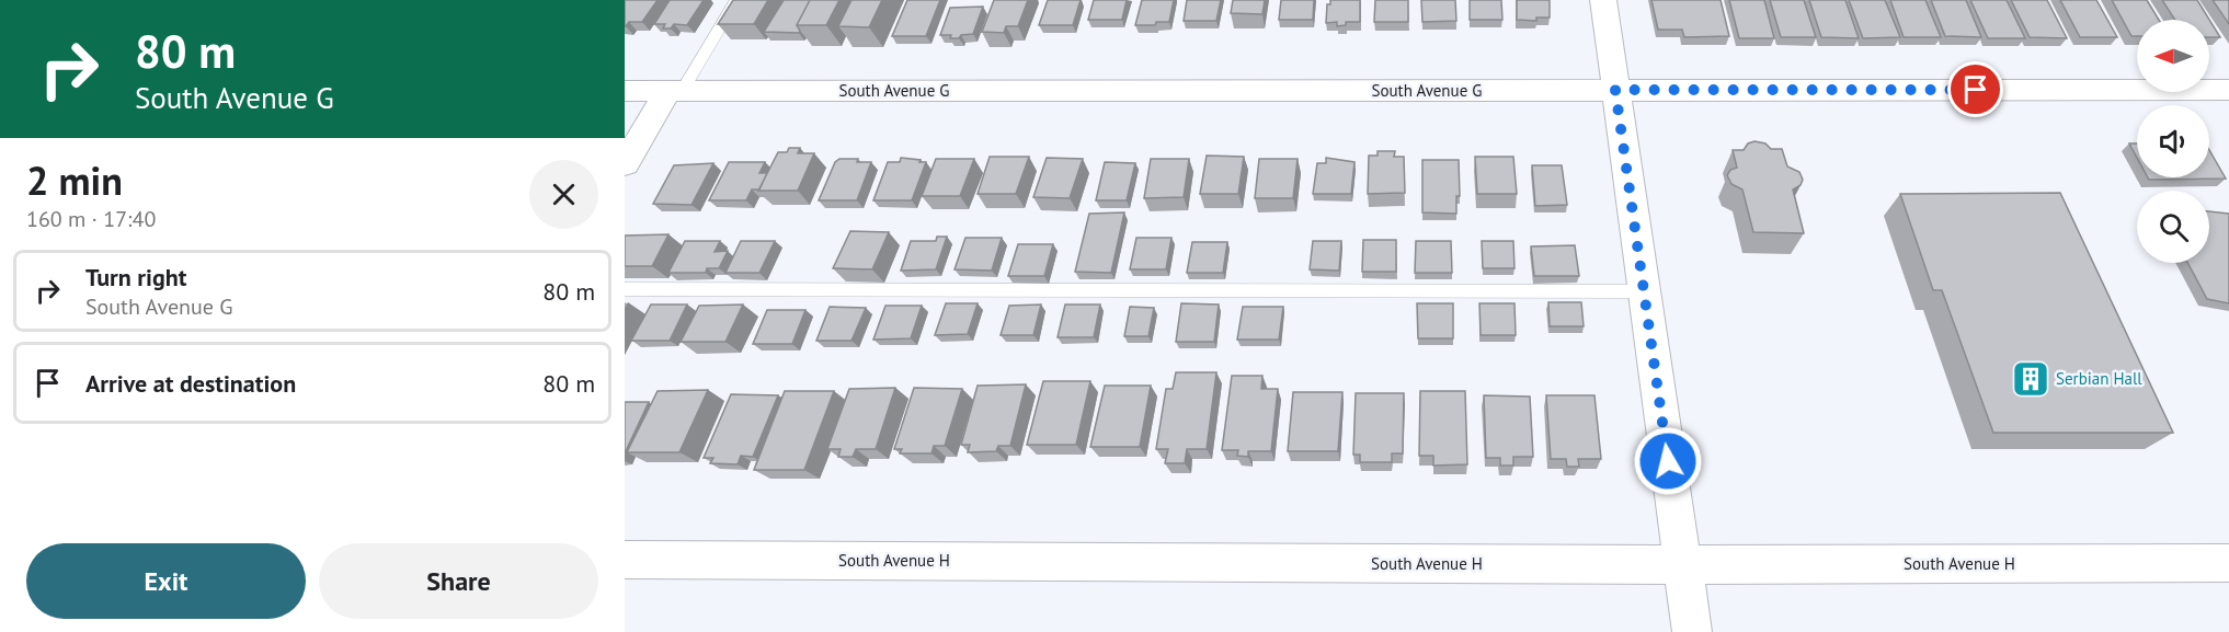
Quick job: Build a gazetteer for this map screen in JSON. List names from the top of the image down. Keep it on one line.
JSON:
{"streets":{"street":["South Avenue G","South Avenue H"]},"places":{"building":["Serbian Hall"]},"north":"left","page":{"turn":["80 m","South Avenue G"],"heading":["2 min","160 m · 17:40"],"list":[{"name":"Turn right","note":"South Avenue G","value":"80 m"},{"name":"Arrive at destination","value":"80 m"}],"buttons":["Exit","Share"]}}
